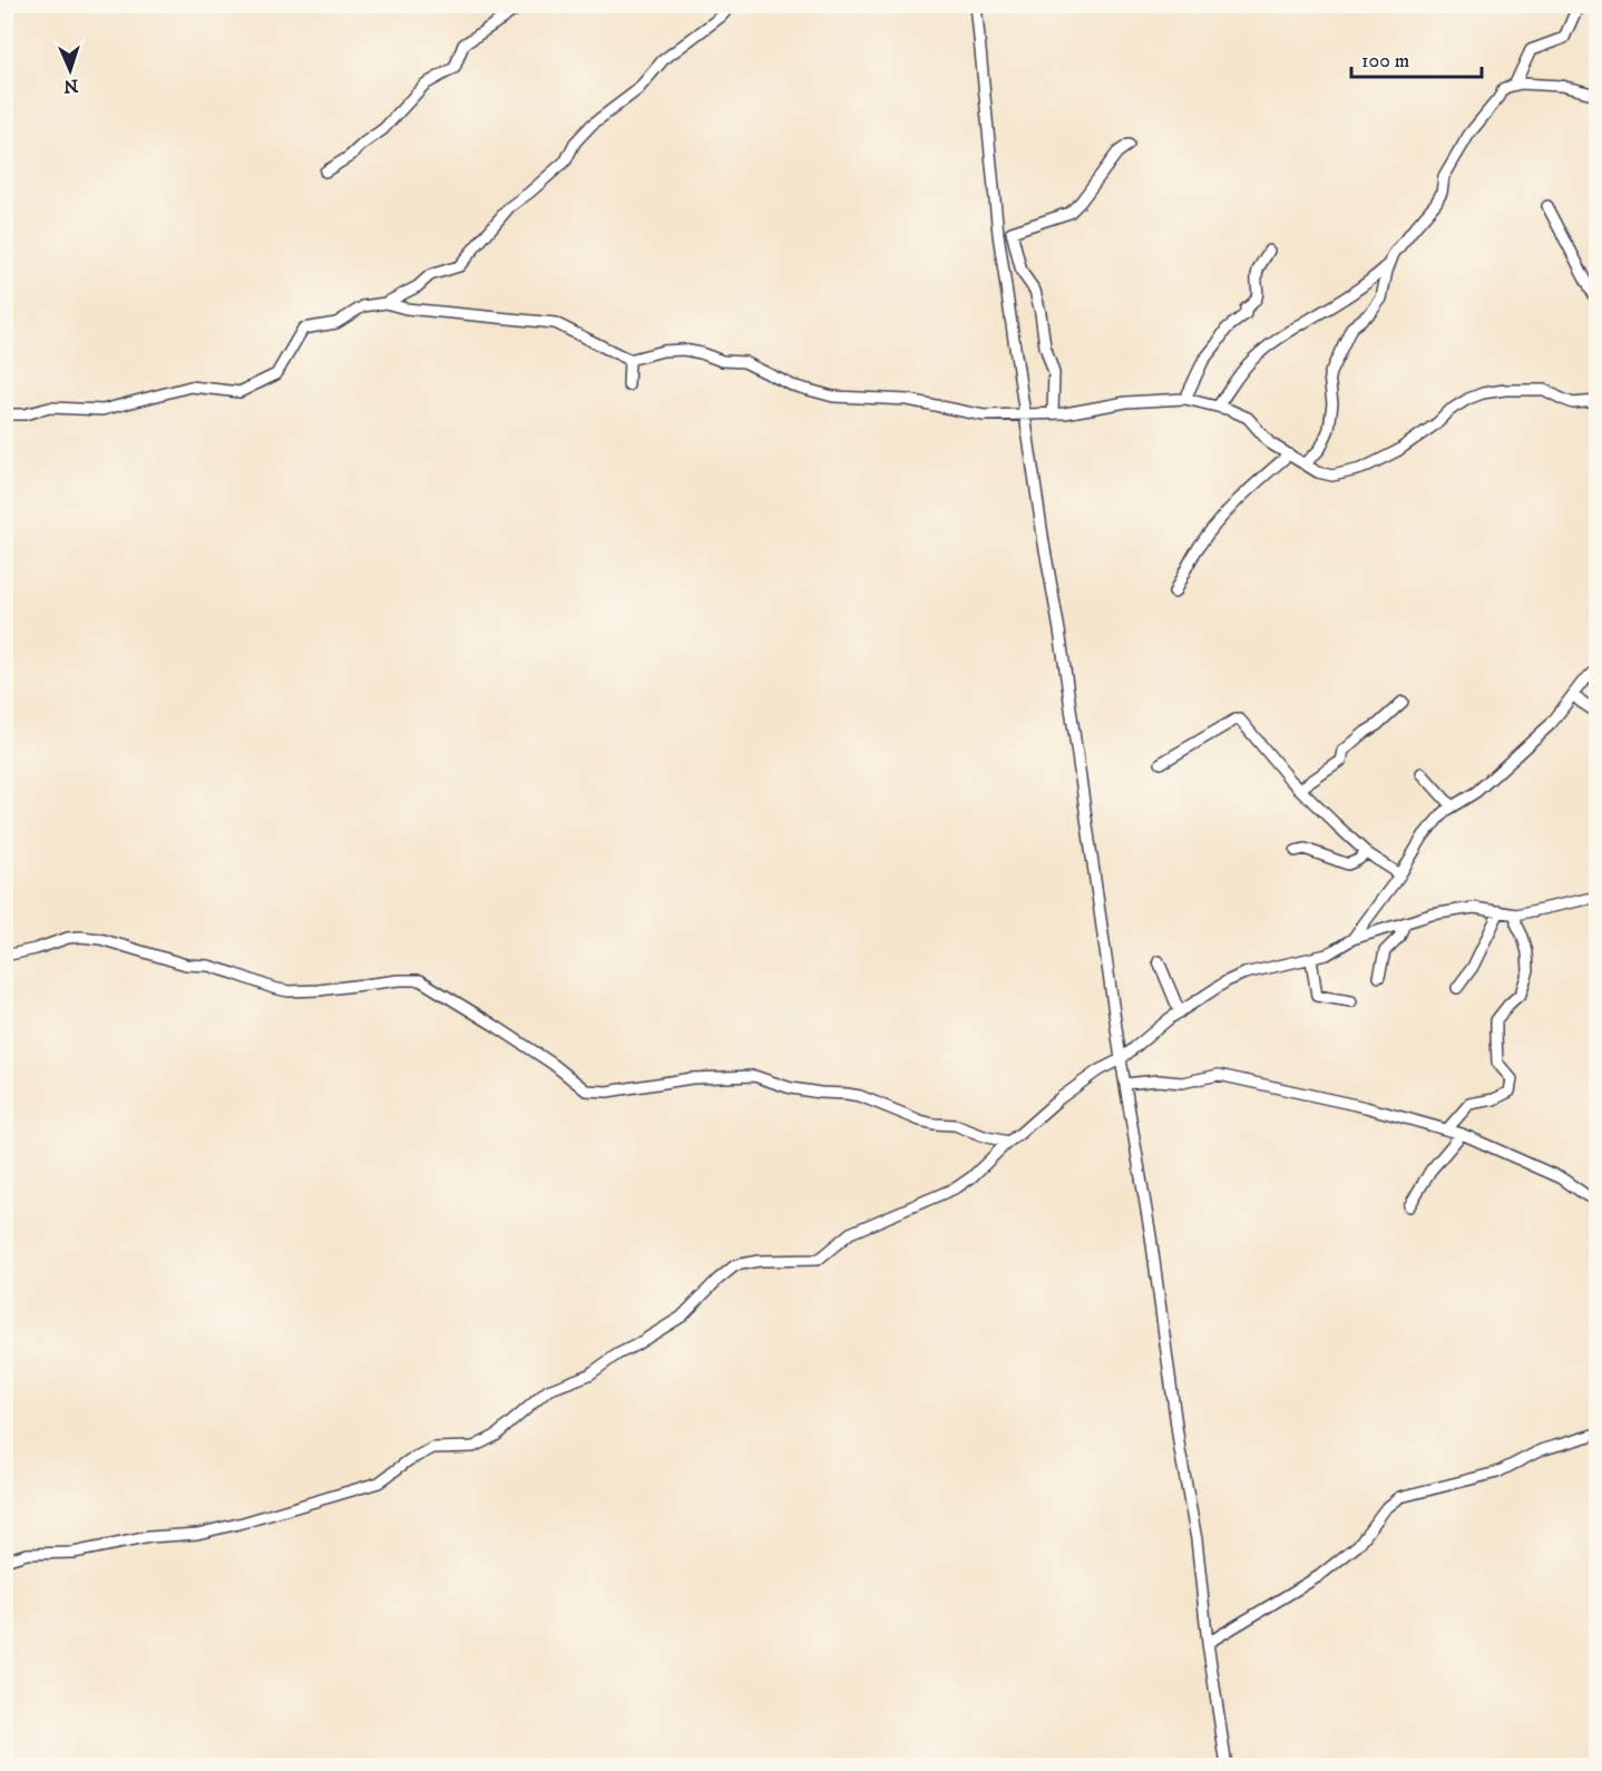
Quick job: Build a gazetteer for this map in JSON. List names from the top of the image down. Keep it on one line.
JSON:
{"scale_bar":"100 m","north":"bottom"}
